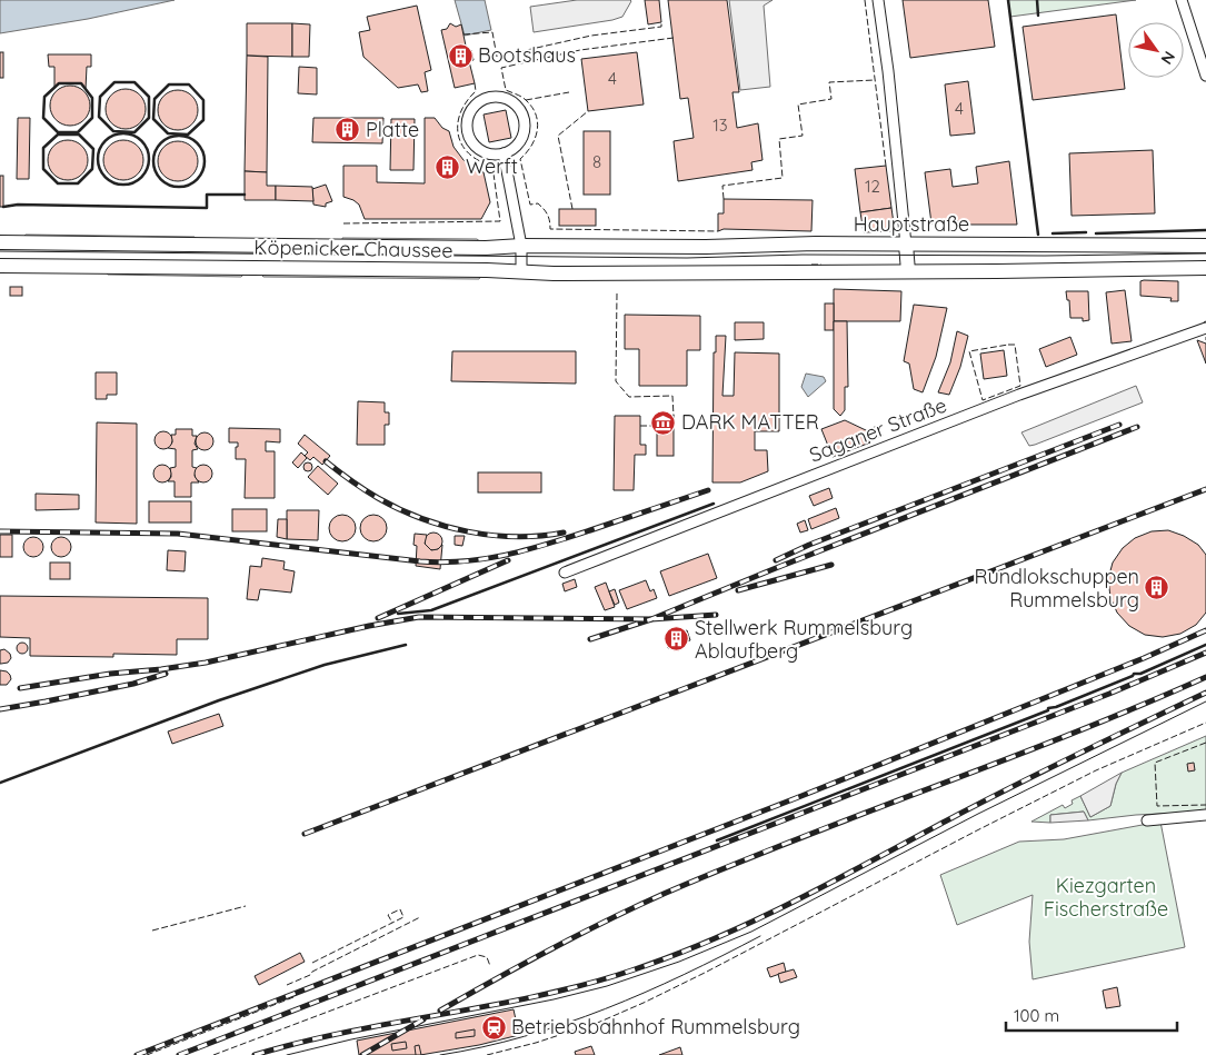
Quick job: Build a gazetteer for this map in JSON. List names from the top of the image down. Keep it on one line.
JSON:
{"streets":{"main road":["Hauptstraße","Köpenicker Chaussee"],"street":["Saganer Straße"]},"crossings":[["Hauptstraße","Köpenicker Chaussee"]],"parks":["Kiezgarten Fischerstraße"],"places":{"building":["Bootshaus","Platte","Werft","Rundlokschuppen Rummelsburg","Stellwerk Rummelsburg Ablaufberg"],"museum":["DARK MATTER"],"station":["Betriebsbahnhof Rummelsburg"]},"house_numbers":["4","4","13","8","12"],"scale_bar":"100 m","north":"bottom right"}
